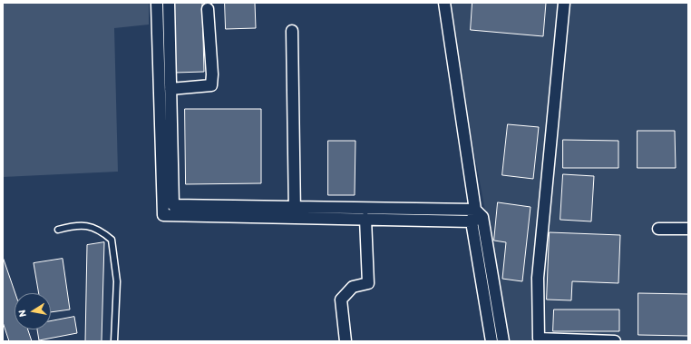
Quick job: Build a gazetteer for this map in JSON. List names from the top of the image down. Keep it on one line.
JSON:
{"north":"left"}
